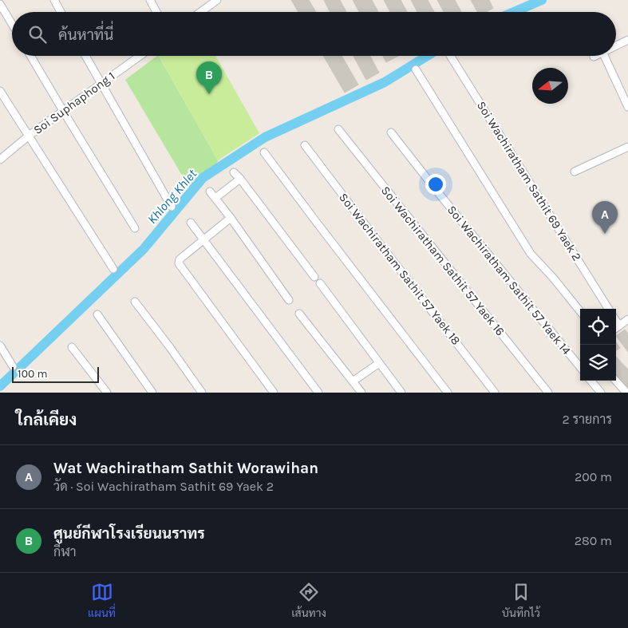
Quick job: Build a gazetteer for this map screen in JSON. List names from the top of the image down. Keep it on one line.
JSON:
{"streets":{"street":["Soi Suphaphong 1","Soi Wachiratham Sathit 69 Yaek 2","Soi Wachiratham Sathit 57 Yaek 16","Soi Wachiratham Sathit 57 Yaek 18","Soi Wachiratham Sathit 57 Yaek 14"]},"water":["Khlong Khlet"],"scale_bar":"100 m","north":"left","page":{"search":"ค้นหาที่นี่","pins":["B","A"],"scale":"100 m","heading":["ใกล้เคียง","2 รายการ"],"list":[{"mark":"A","name":"Wat Wachiratham Sathit Worawihan","note":"วัด · Soi Wachiratham Sathit 69 Yaek 2","value":"200 m"},{"mark":"B","name":"ศูนย์กีฬาโรงเรียนนราทร","note":"กีฬา","value":"280 m"}],"nav":["แผนที่","เส้นทาง","บันทึกไว้"]}}
